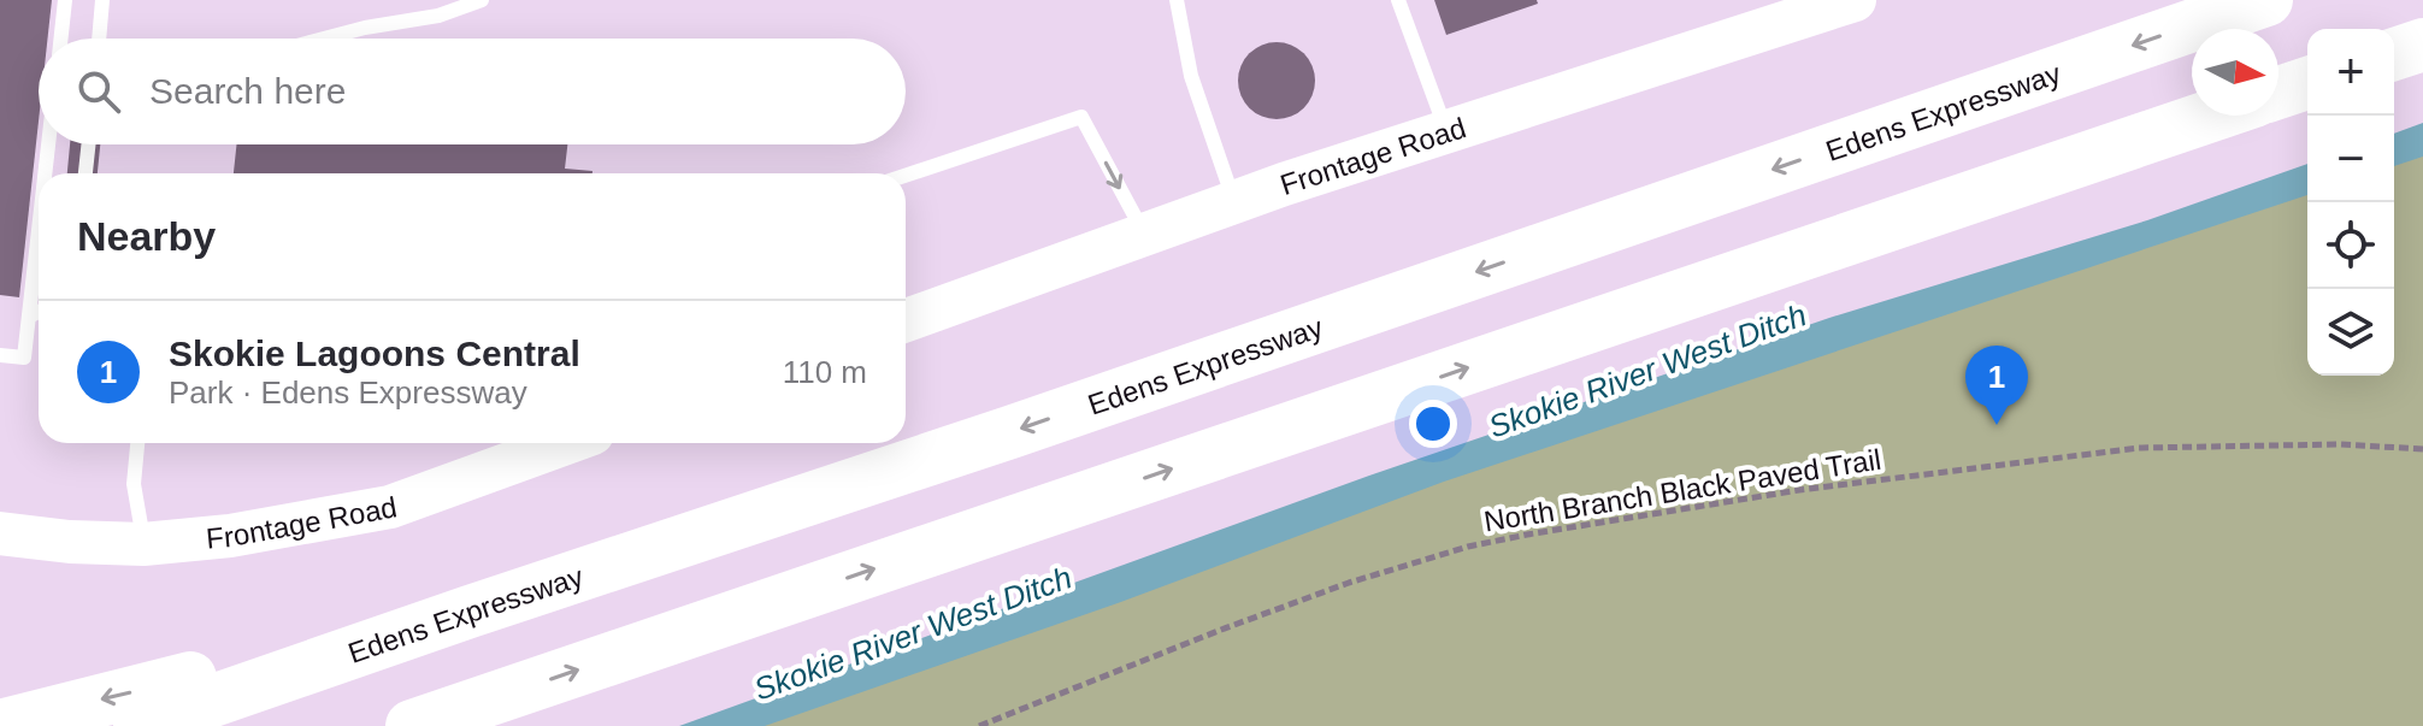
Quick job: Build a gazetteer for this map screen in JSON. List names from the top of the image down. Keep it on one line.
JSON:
{"streets":{"highway":["Edens Expressway"],"main road":["Frontage Road"],"path":["North Branch Black Paved Trail"]},"water":["Skokie River West Ditch"],"north":"right","page":{"map_buttons":["+","−"],"search":"Search here","heading":"Nearby","list":[{"mark":"1","name":"Skokie Lagoons Central","note":"Park · Edens Expressway","value":"110 m"}],"pins":"1"}}
